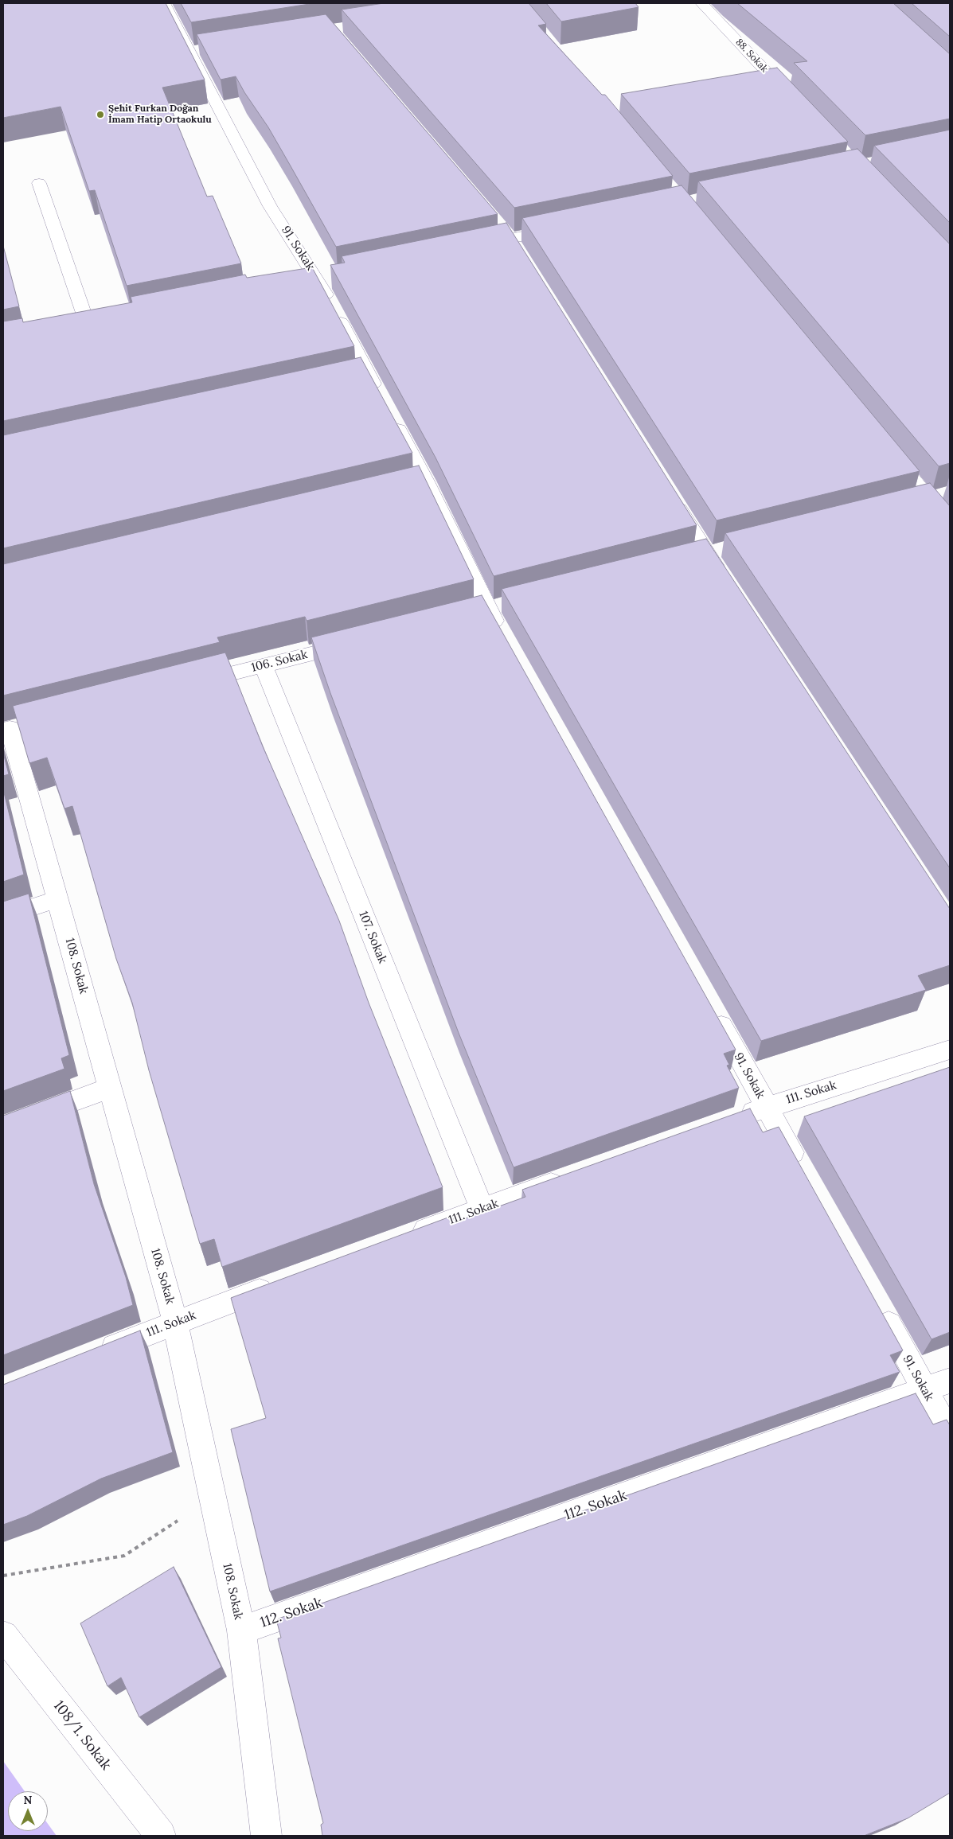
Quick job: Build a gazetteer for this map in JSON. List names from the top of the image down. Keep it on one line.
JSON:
{"streets":{"street":["88. Sokak","91. Sokak","106. Sokak","107. Sokak","108. Sokak","111. Sokak","112. Sokak","108/1. Sokak"]},"crossings":[["91. Sokak","111. Sokak"],["91. Sokak","112. Sokak"],["106. Sokak","107. Sokak"],["107. Sokak","111. Sokak"],["108. Sokak","111. Sokak"],["108. Sokak","112. Sokak"]],"places":["Şehit Furkan Doğan İmam Hatip Ortaokulu"],"north":"top"}
